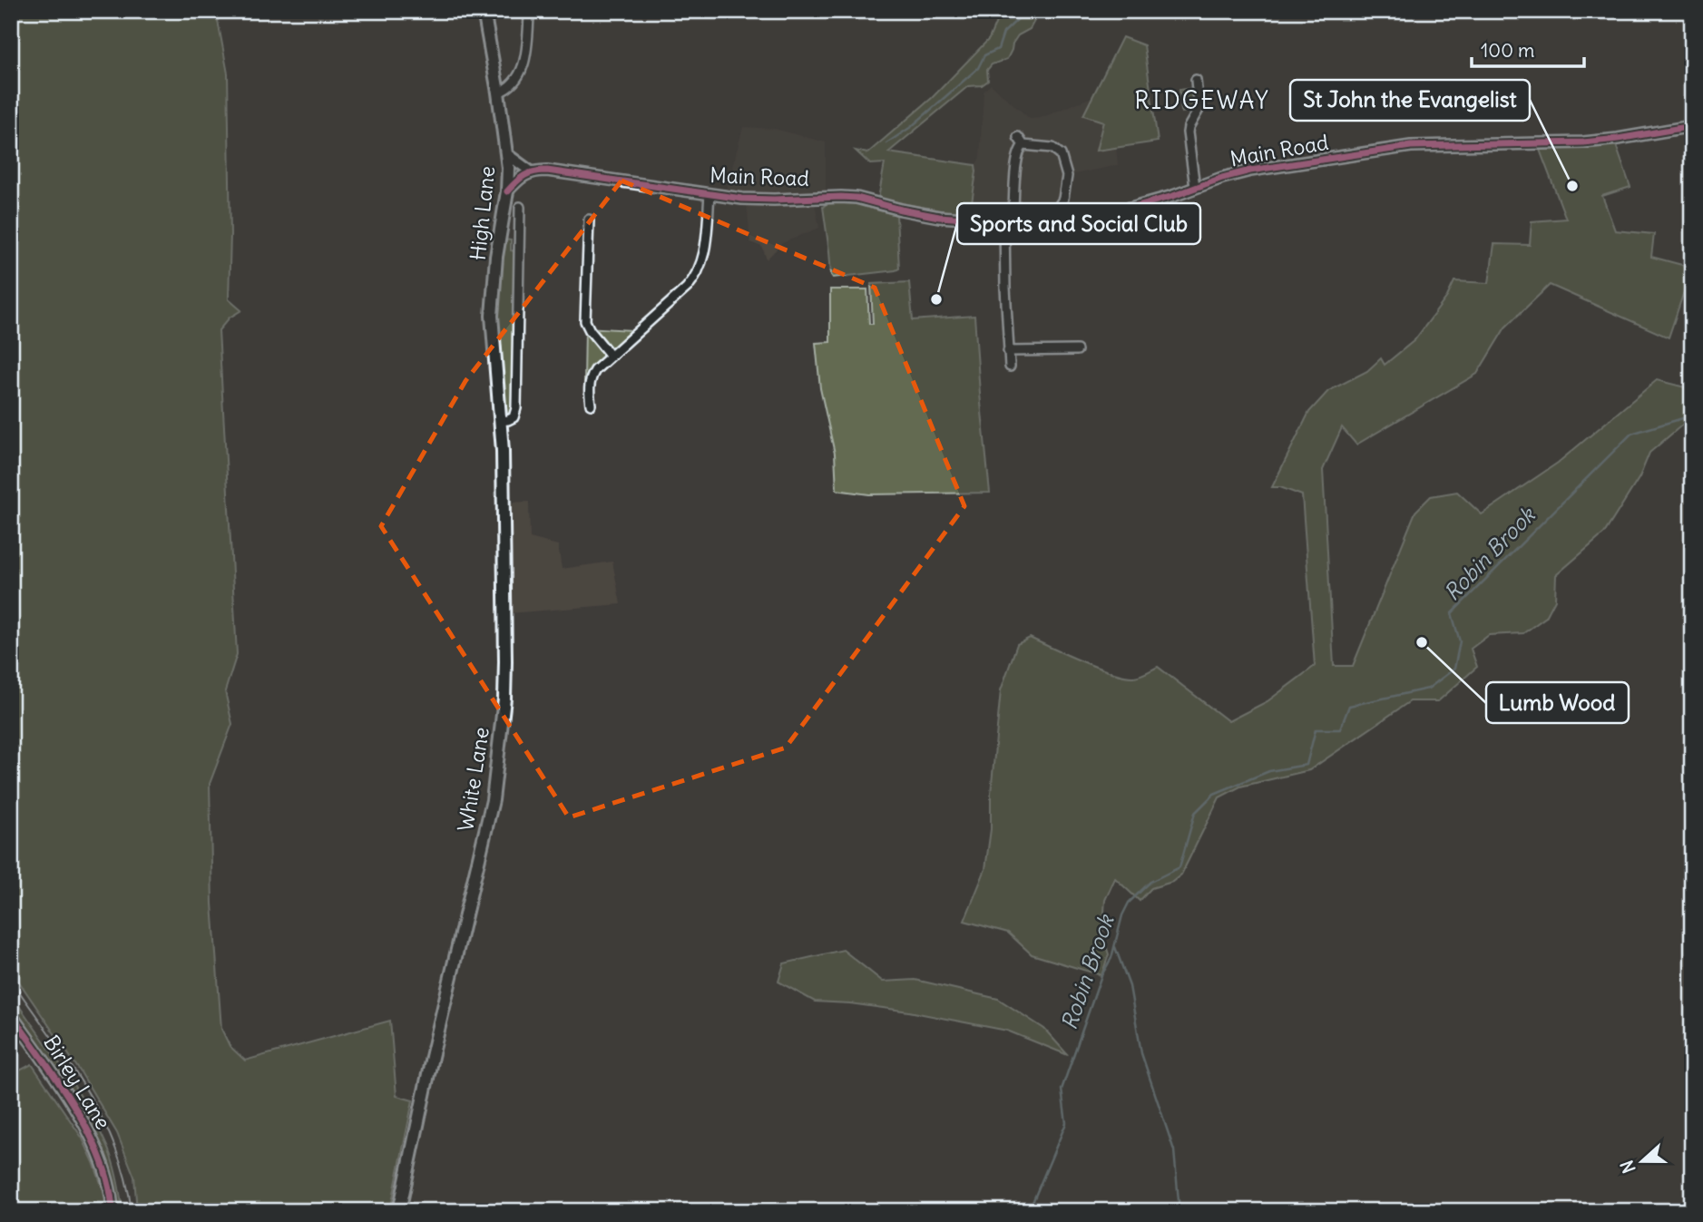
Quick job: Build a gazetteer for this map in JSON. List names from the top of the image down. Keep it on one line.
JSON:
{"streets":{"main road":["High Lane","White Lane"],"street":["Main Road","Birley Lane"]},"crossings":[["High Lane","White Lane"]],"districts":["RIDGEWAY"],"water":["Robin Brook"],"places":["St John the Evangelist","Sports and Social Club","Lumb Wood"],"scale_bar":"100 m","north":"left"}
